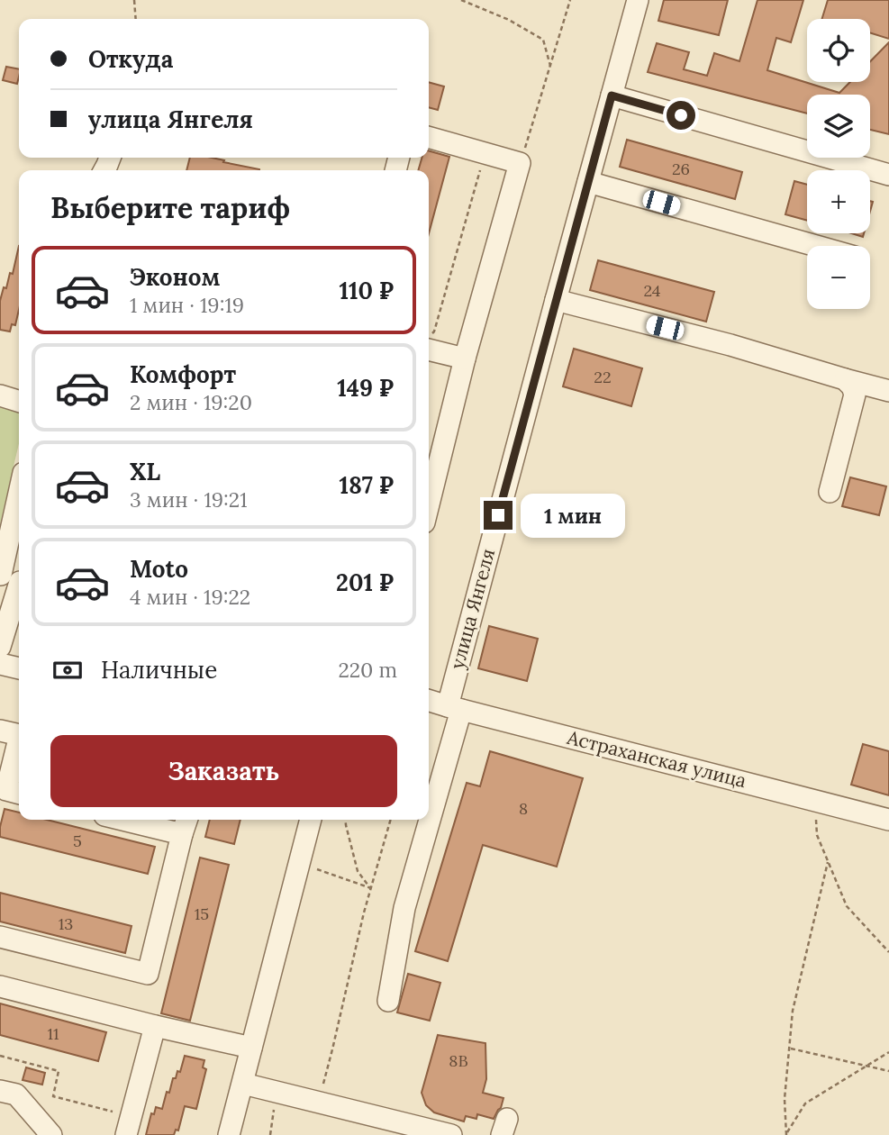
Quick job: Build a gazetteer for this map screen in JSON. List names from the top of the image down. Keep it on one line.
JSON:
{"streets":{"street":["улица Янгеля","Астраханская улица"]},"crossings":[["улица Янгеля","Астраханская улица"]],"house_numbers":["26","24","22","8","5","15","13","11","8В"],"page":{"map_buttons":["+","−"],"banner":["Откуда","улица Янгеля"],"heading":"Выберите тариф","list":[{"name":"Эконом","note":"1 мин · 19:19","value":"110 ₽"},{"name":"Комфорт","note":"2 мин · 19:20","value":"149 ₽"},{"name":"XL","note":"3 мин · 19:21","value":"187 ₽"},{"name":"Moto","note":"4 мин · 19:22","value":"201 ₽"}],"bubble":"1 мин","pay":["Наличные","220 m"],"buttons":"Заказать"}}
